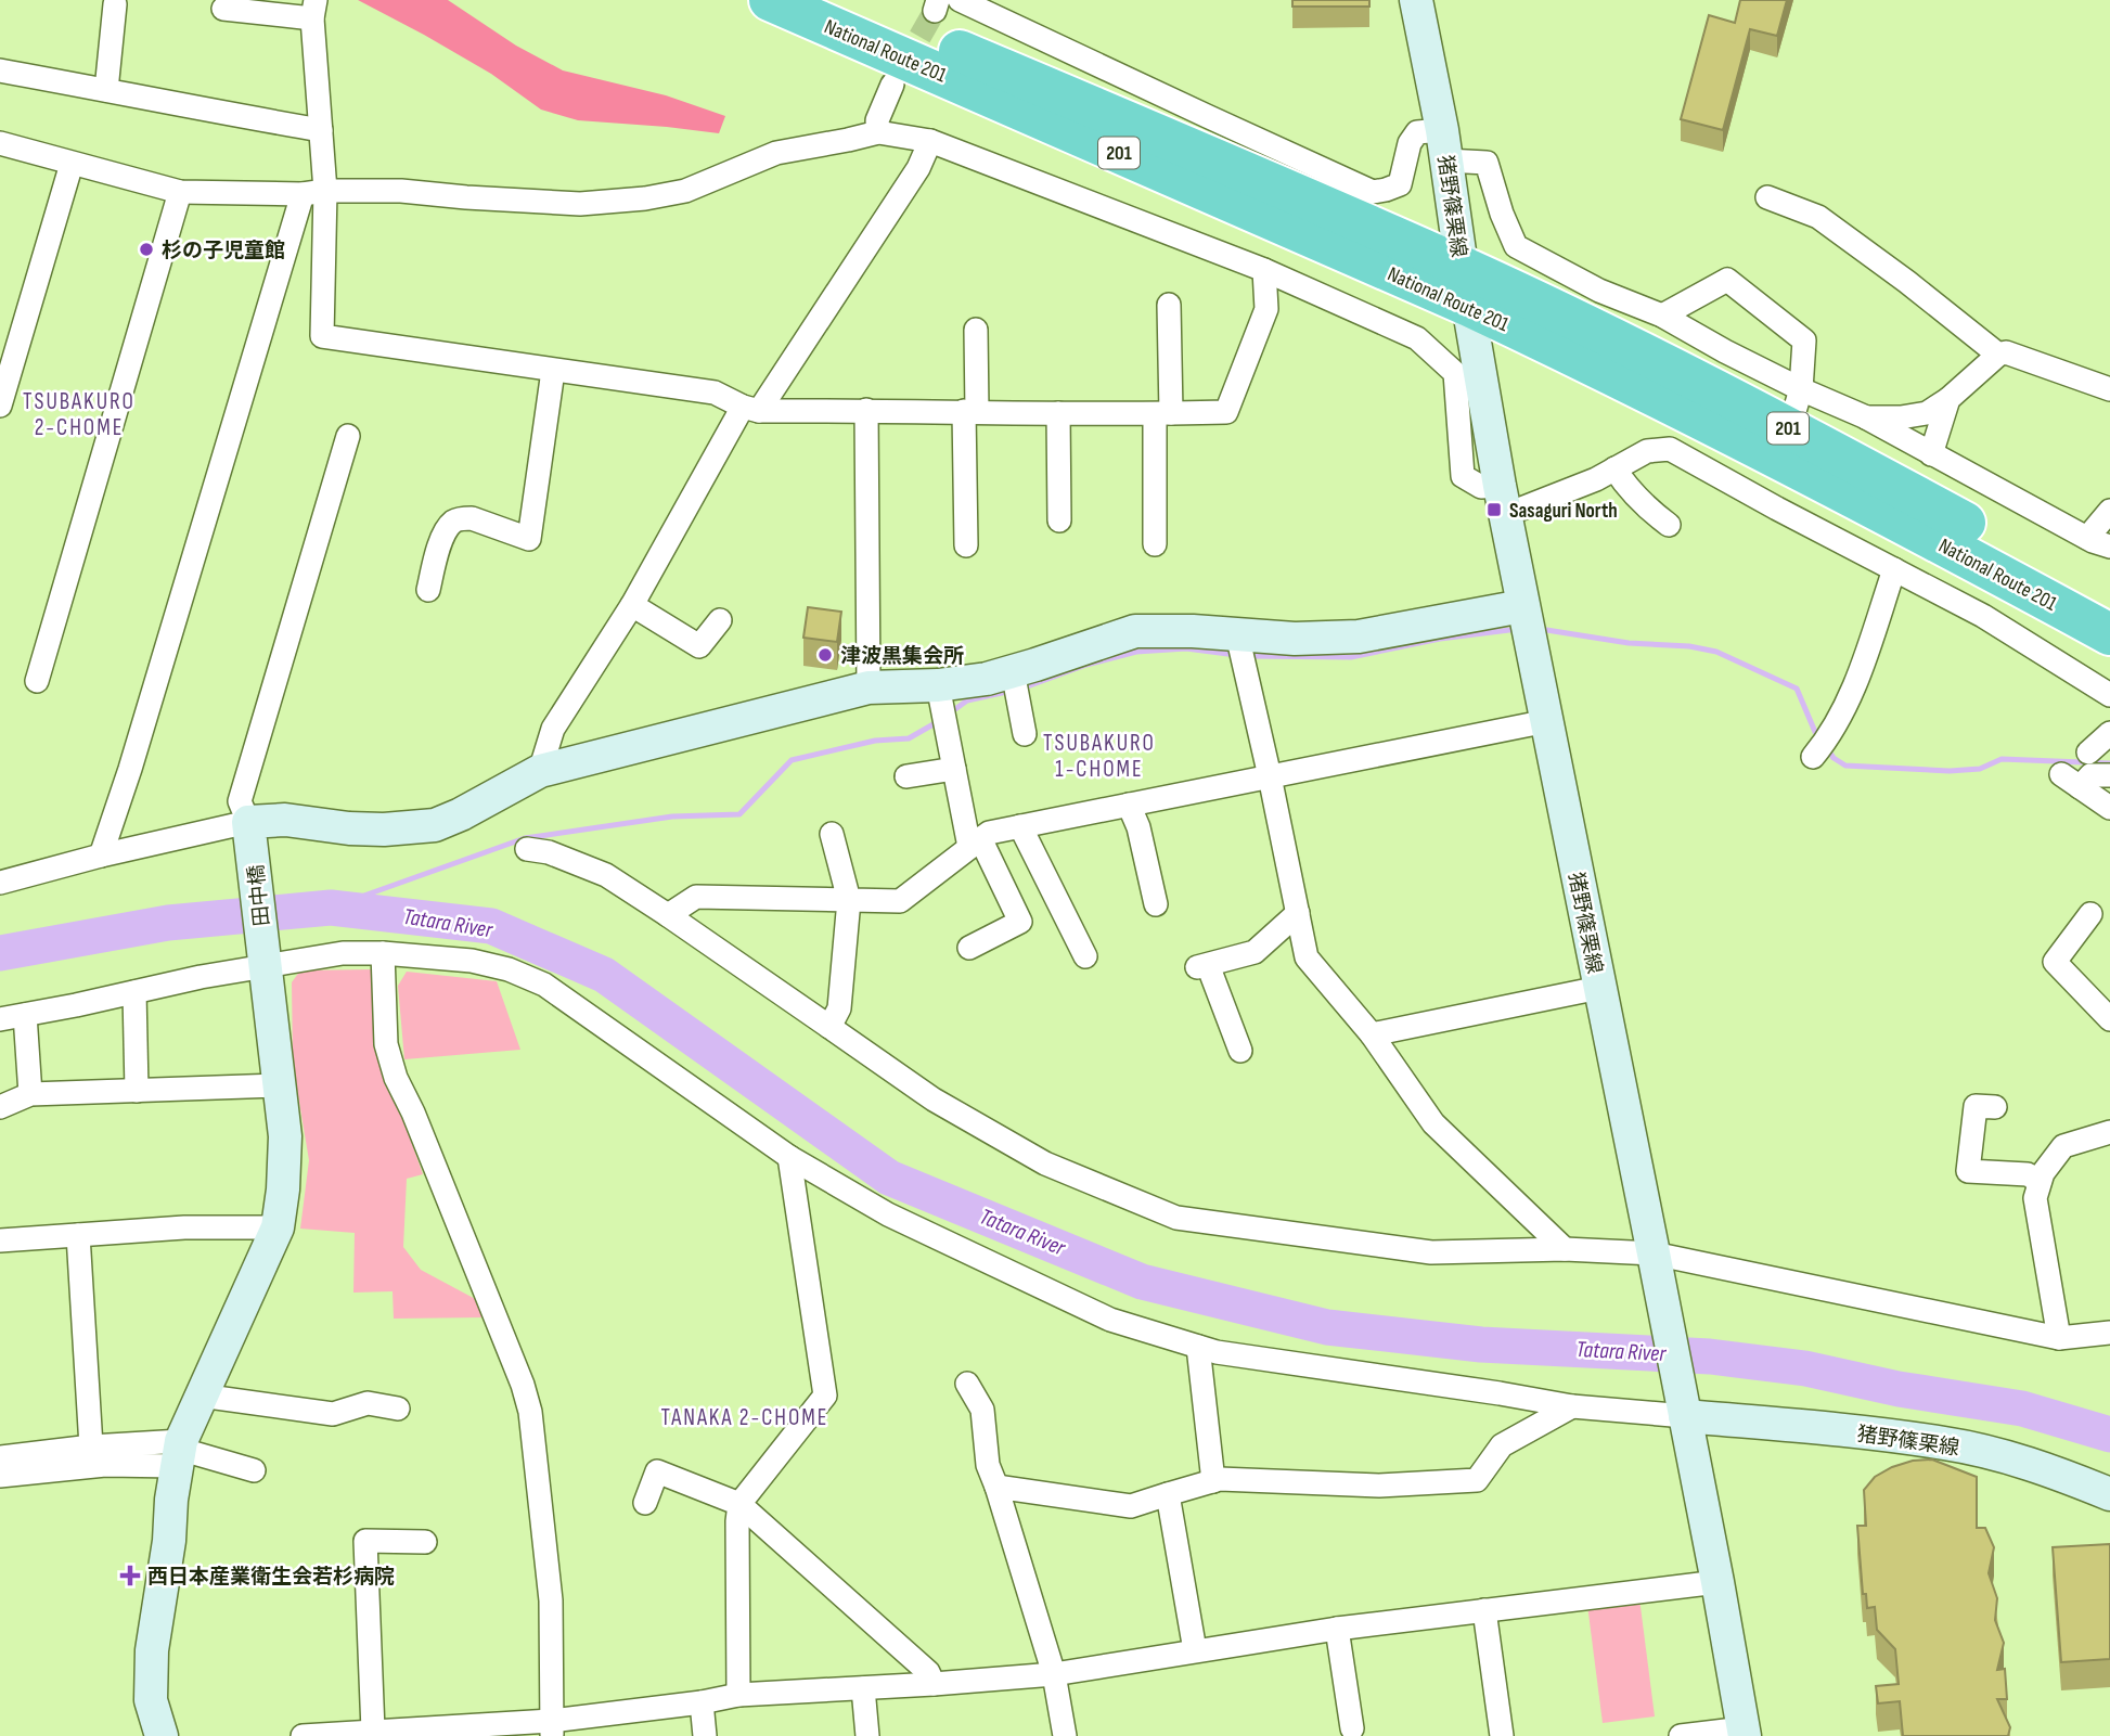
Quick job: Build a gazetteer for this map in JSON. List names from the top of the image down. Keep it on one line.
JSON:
{"streets":{"highway":["National Route 201","201"],"street":["猪野篠栗線","田中橋"]},"crossings":[["National Route 201","猪野篠栗線"]],"districts":["TSUBAKURO 2-CHOME","TSUBAKURO 1-CHOME","TANAKA 2-CHOME"],"water":["Tatara River"],"places":{"other":["杉の子児童館","津波黒集会所"],"transit":["Sasaguri North"],"health":["西日本産業衛生会若杉病院"]}}
